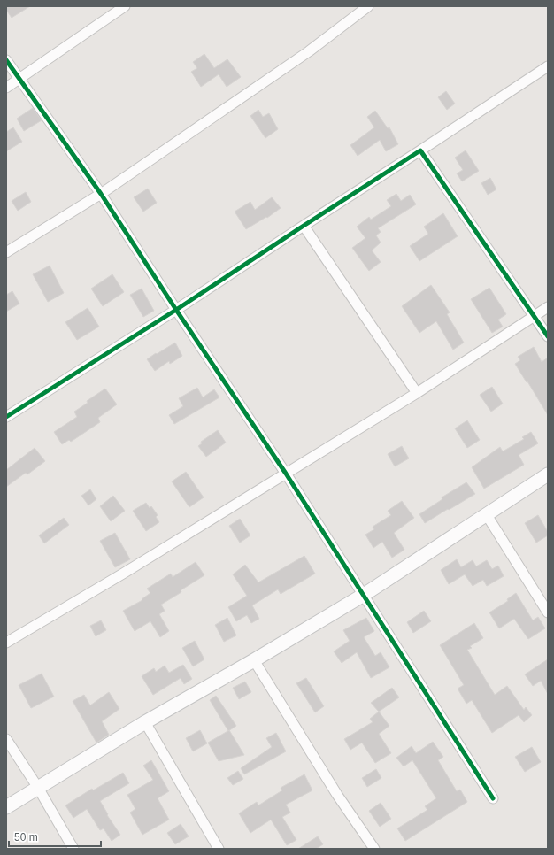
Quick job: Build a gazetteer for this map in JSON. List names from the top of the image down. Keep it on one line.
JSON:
{"scale_bar":"50 m"}
